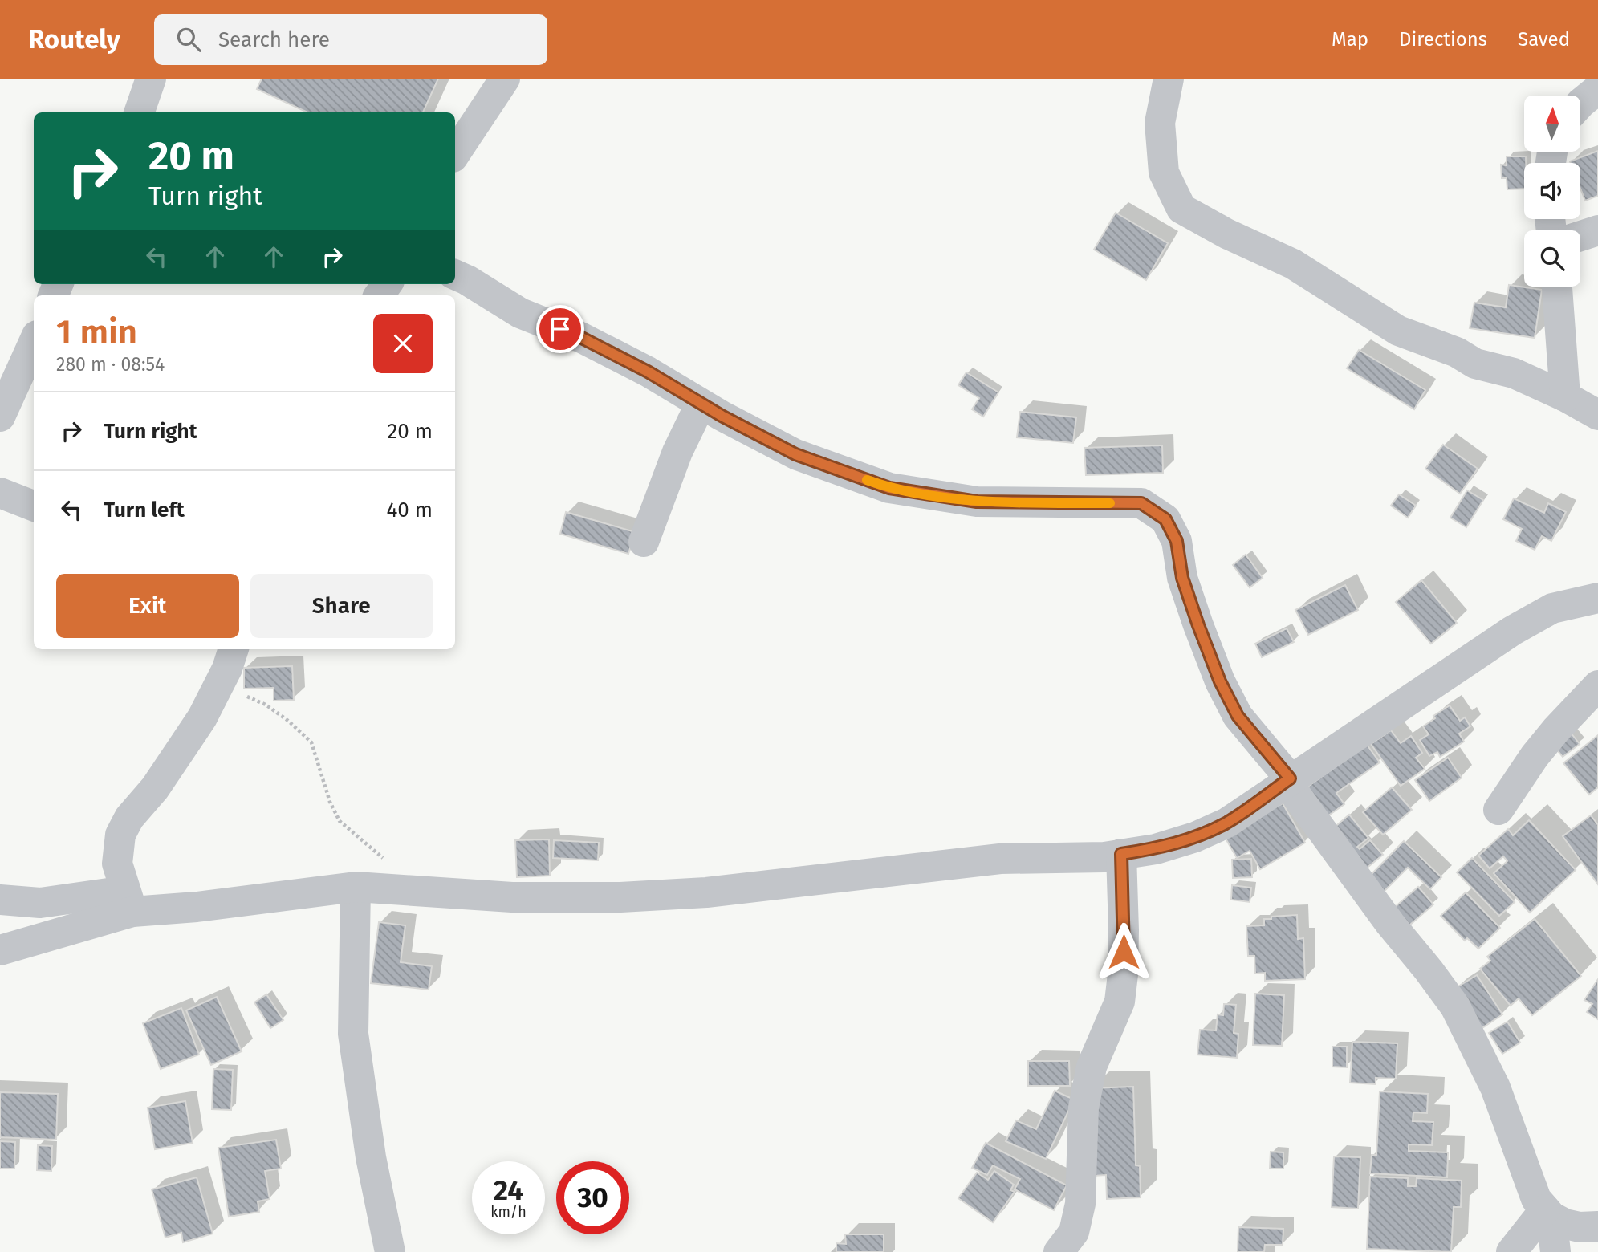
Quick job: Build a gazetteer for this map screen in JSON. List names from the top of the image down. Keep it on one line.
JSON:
{"north":"top","page":{"header":"Routely","search":"Search here","nav":["Map","Directions","Saved"],"turn":["20 m","Turn right"],"heading":["1 min","280 m · 08:54"],"list":[{"name":"Turn right","value":"20 m"},{"name":"Turn left","value":"40 m"}],"buttons":["Exit","Share"],"speed":"24 km/h","limit":"30"}}
